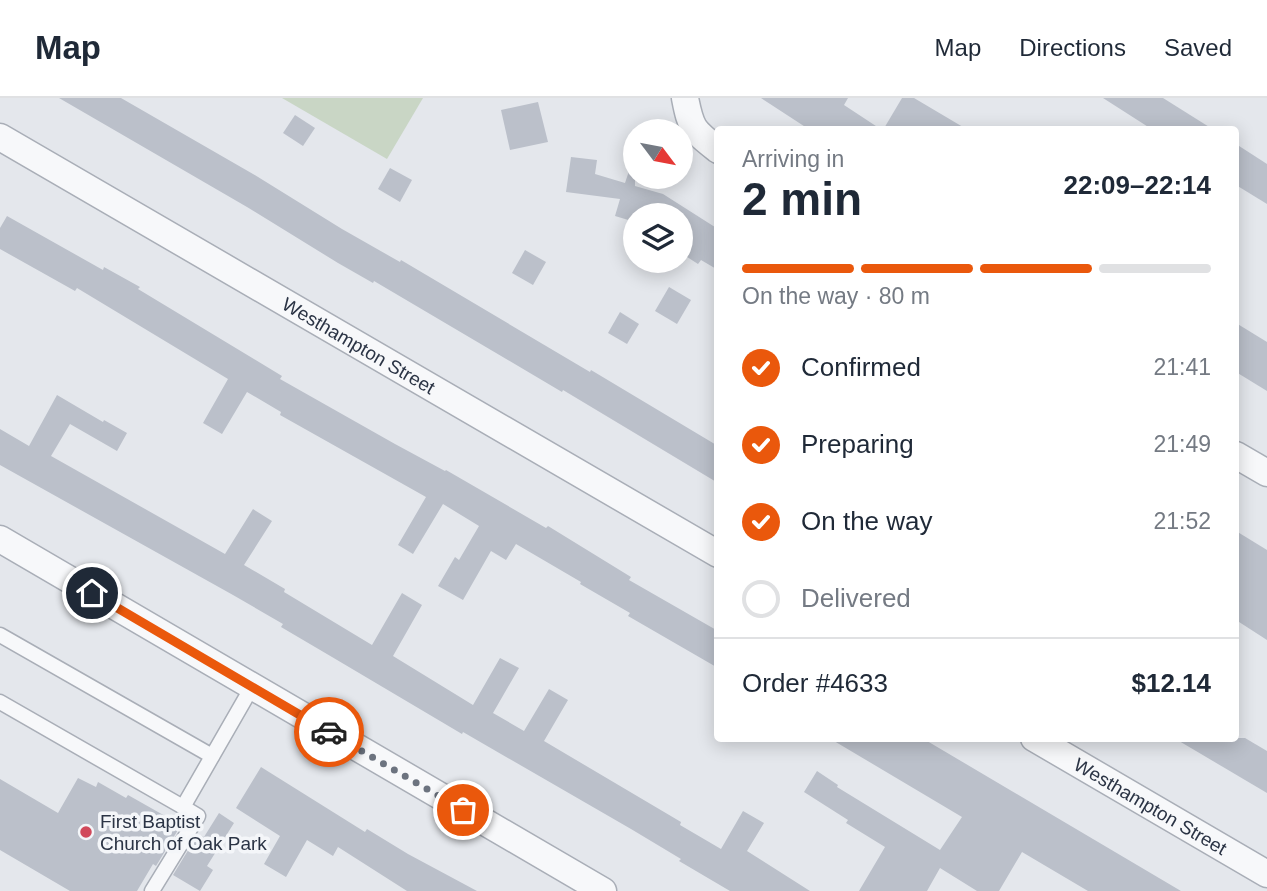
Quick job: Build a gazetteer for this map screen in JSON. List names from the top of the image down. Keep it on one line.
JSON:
{"streets":{"street":["Westhampton Street"]},"places":["First Baptist Church of Oak Park"],"north":"bottom right","page":{"header":"Map","nav":["Map","Directions","Saved"],"heading":["2 min","Arriving in","22:09–22:14"],"panel":["Order #4633","$12.14"],"bar":"On the way · 80 m","list":[["Confirmed","21:41"],["Preparing","21:49"],["On the way","21:52"],"Delivered"]}}
